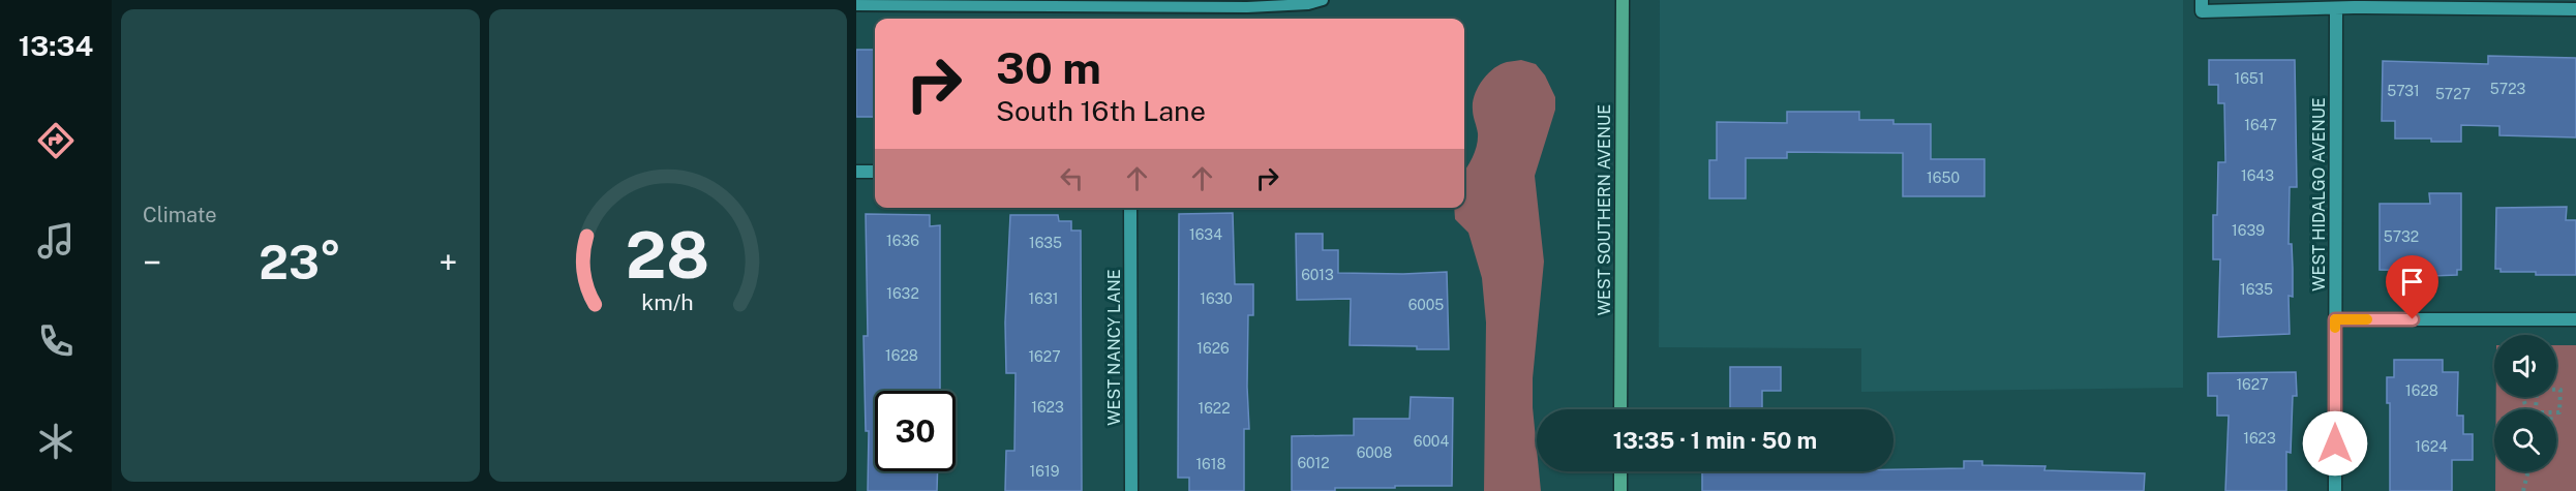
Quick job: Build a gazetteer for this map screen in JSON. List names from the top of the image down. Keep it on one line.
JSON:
{"streets":{"main road":["WEST SOUTHERN AVENUE"],"street":["WEST HIDALGO AVENUE","WEST NANCY LANE"]},"house_numbers":["1651","5723","5731","5727","1647","1643","1650","1639","1634","5732","1636","1635","6013","1635","1632","1631","1630","6005","1626","1628","1627","1627","1628","1623","1622","1623","6004","1624","6008","6012","1618","1619"],"page":{"tabs":"13:34","tile":"Climate","turn":["30 m","South 16th Lane"],"heat":["−","23°","+"],"limit":"30","trip":"13:35 · 1 min · 50 m","gauge":["28","km/h"]}}
